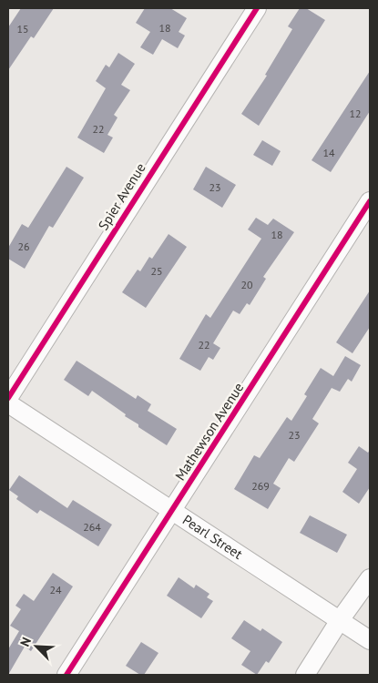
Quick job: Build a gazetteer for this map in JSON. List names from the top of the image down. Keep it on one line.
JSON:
{"streets":{"street":["Spier Avenue","Mathewson Avenue","Pearl Street"]},"crossings":[["Mathewson Avenue","Pearl Street"]],"house_numbers":["18","15","12","22","14","23","18","26","25","20","22","23","269","264","24"],"north":"top left"}
